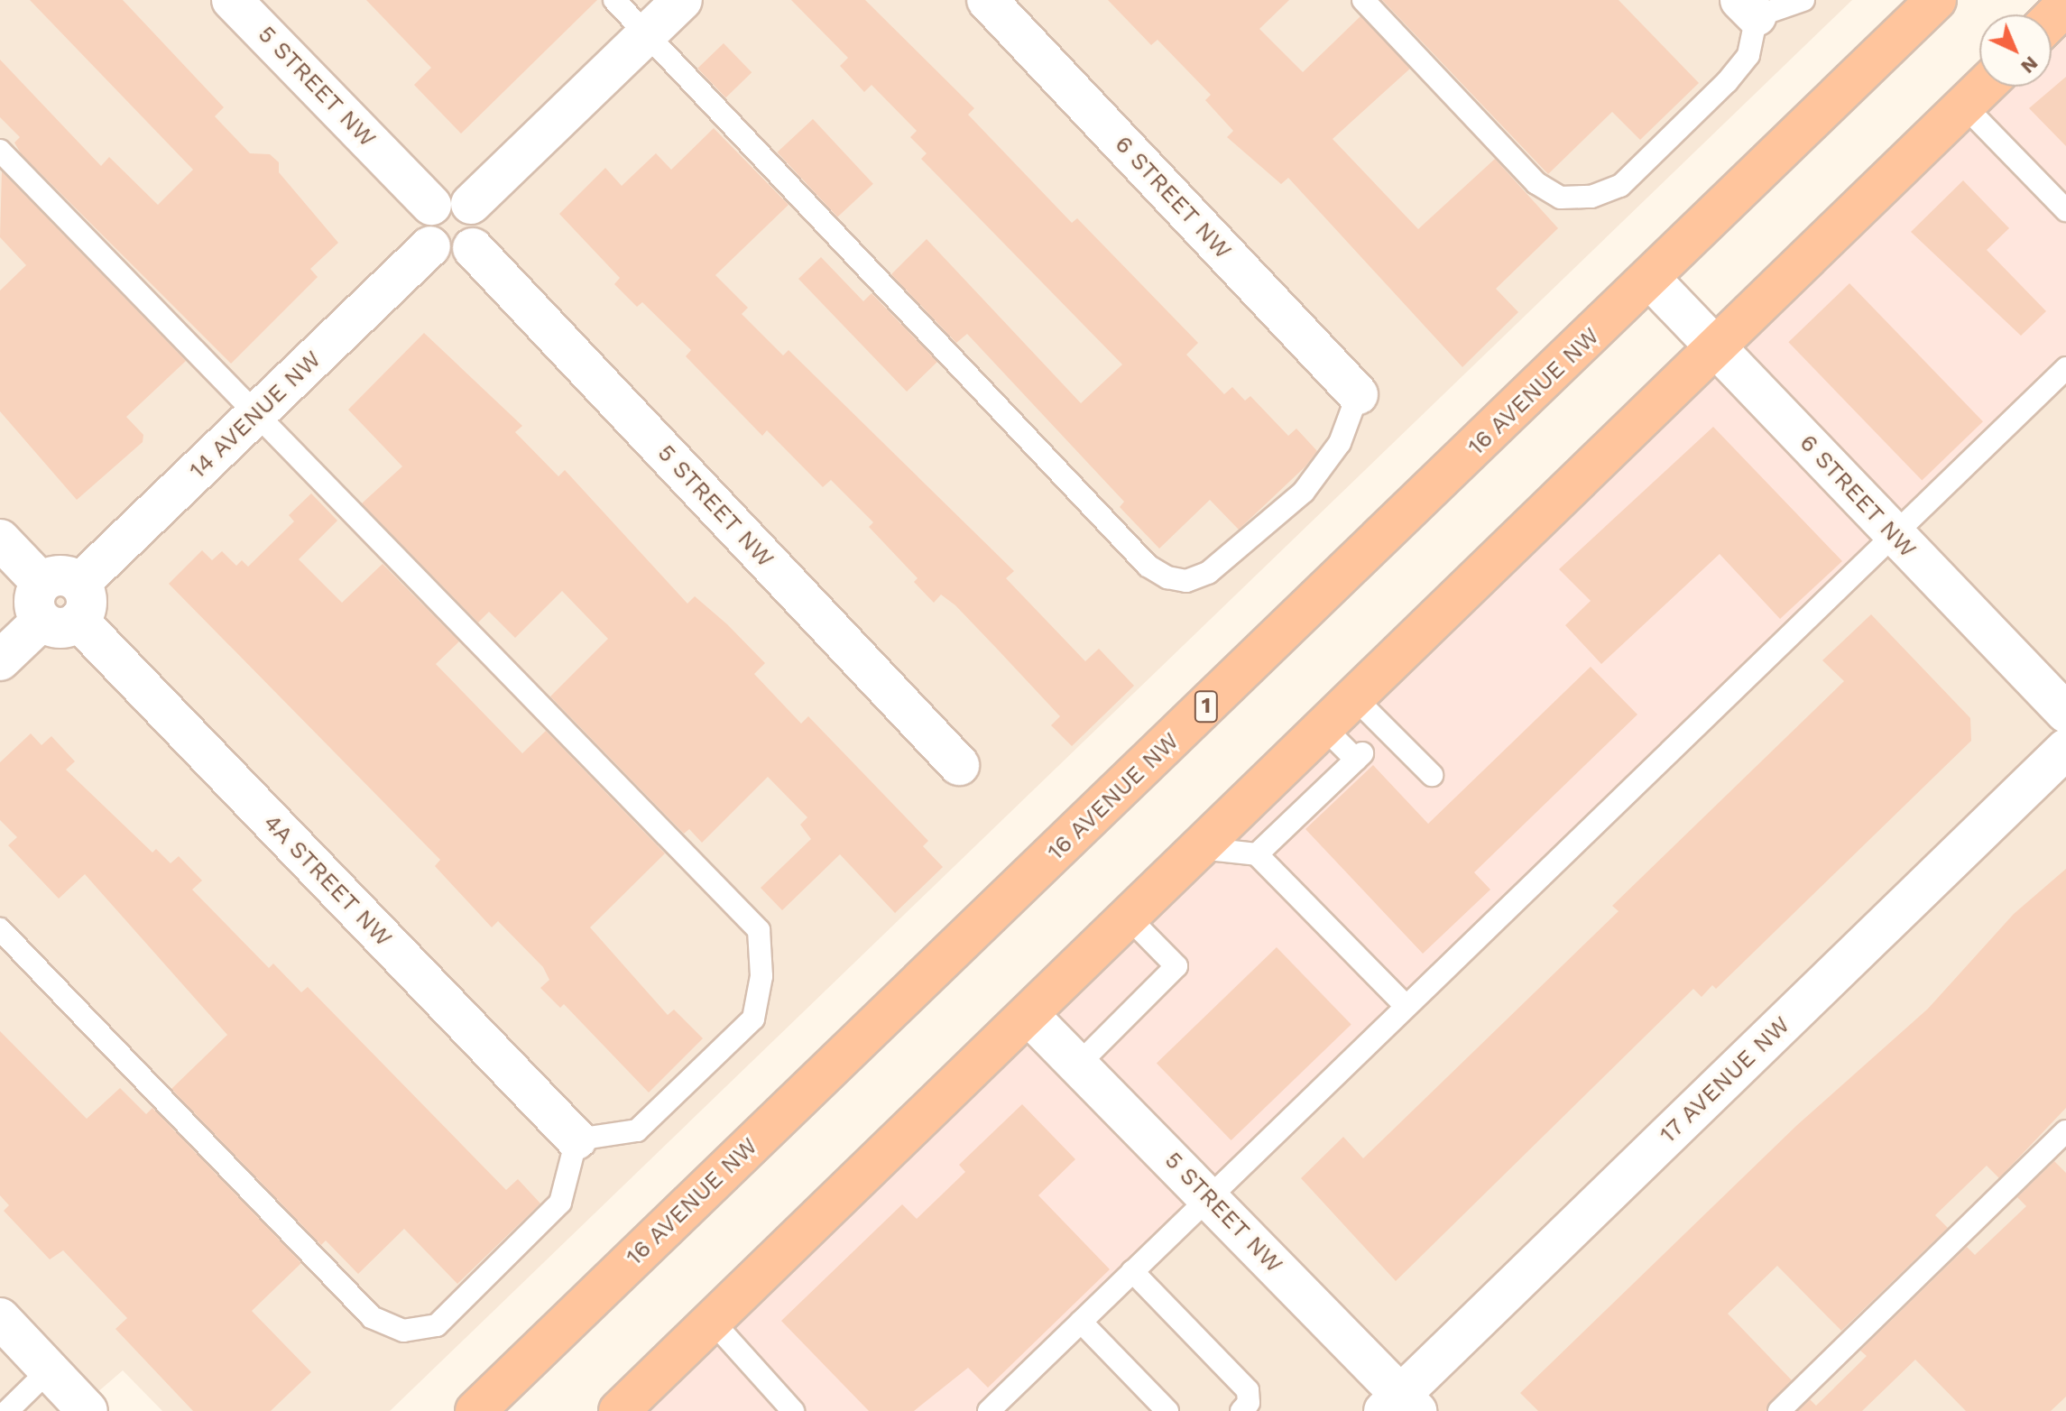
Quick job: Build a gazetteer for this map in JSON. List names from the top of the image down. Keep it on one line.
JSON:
{"streets":{"highway":["16 AVENUE NW","1"],"street":["5 STREET NW","6 STREET NW","14 AVENUE NW","4A STREET NW","17 AVENUE NW"]},"crossings":[["5 STREET NW","14 AVENUE NW"],["5 STREET NW","17 AVENUE NW"],["6 STREET NW","16 AVENUE NW"],["14 AVENUE NW","4A STREET NW"]],"north":"bottom right"}
